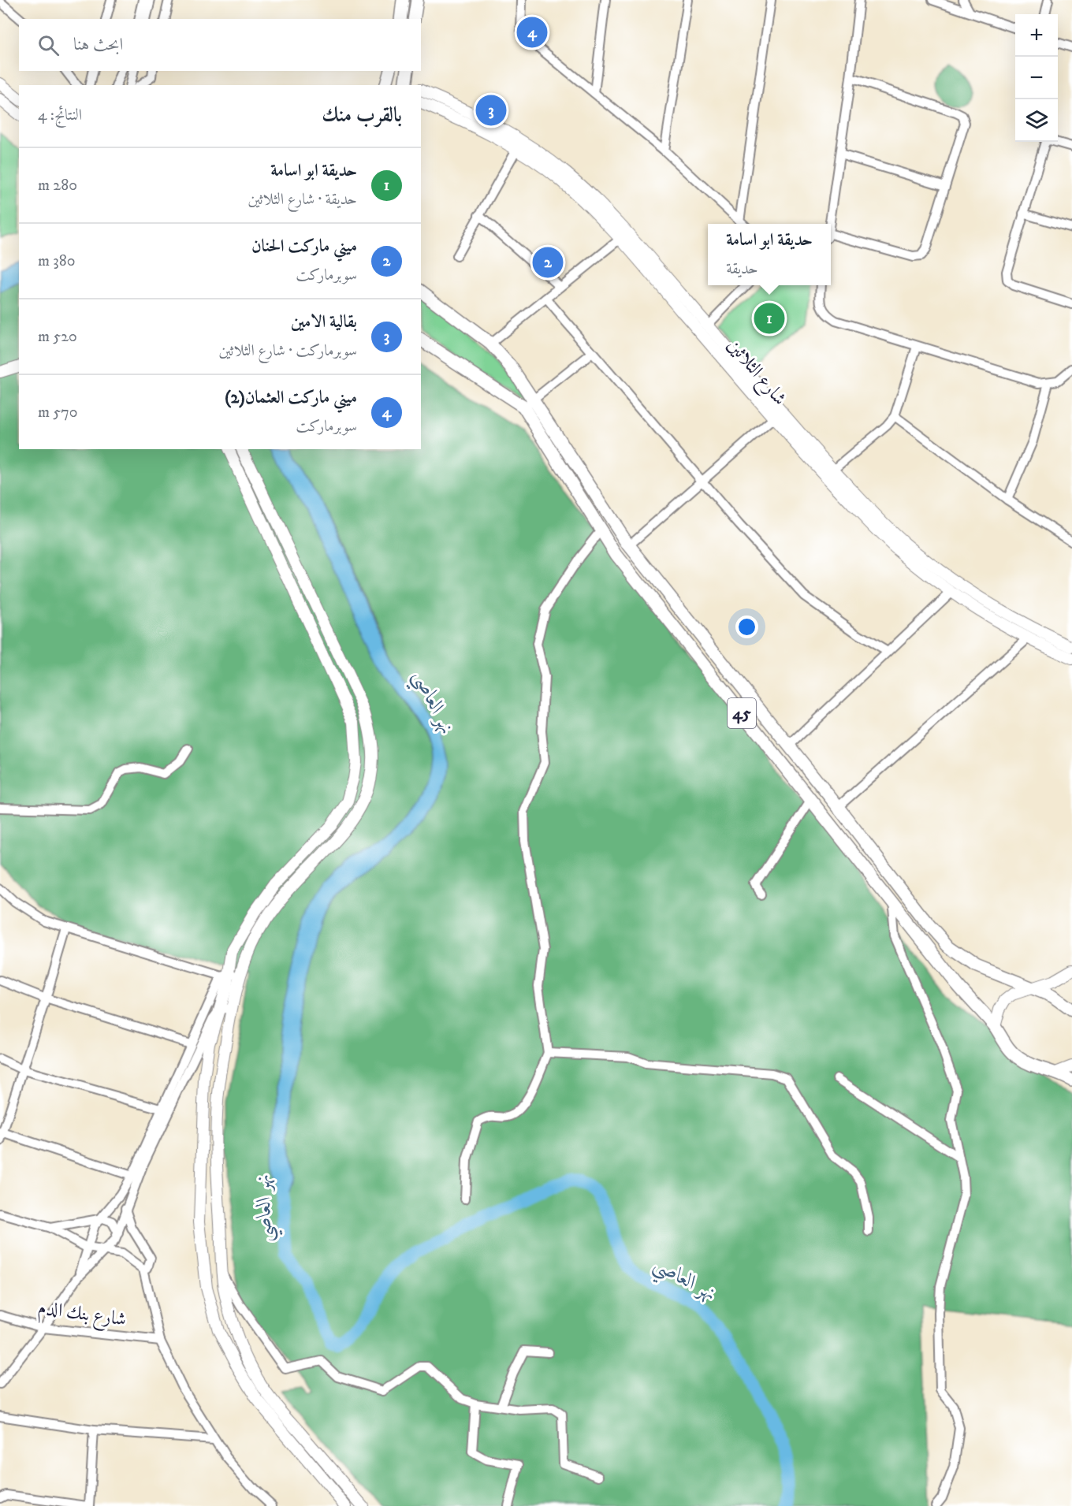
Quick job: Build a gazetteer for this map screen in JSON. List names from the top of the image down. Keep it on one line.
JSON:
{"streets":{"highway":["45"],"main road":["شارع الثلاثين"],"street":["شارع بنك الدم"]},"water":["نهر العاصي"],"page":{"map_buttons":["+","−"],"pins":["4","3","2","1"],"search":"ابحث هنا","heading":["بالقرب منك","النتائج: 4"],"list":[{"mark":"1","name":"حديقة ابو اسامة","note":"حديقة · شارع الثلاثين","value":"280 m"},{"mark":"2","name":"ميني ماركت الحنان","note":"سوبرماركت","value":"380 m"},{"mark":"3","name":"بقالية الامين","note":"سوبرماركت · شارع الثلاثين","value":"520 m"},{"mark":"4","name":"ميني ماركت العثمان(2)","note":"سوبرماركت","value":"570 m"}],"popup":["حديقة ابو اسامة","حديقة"]}}
